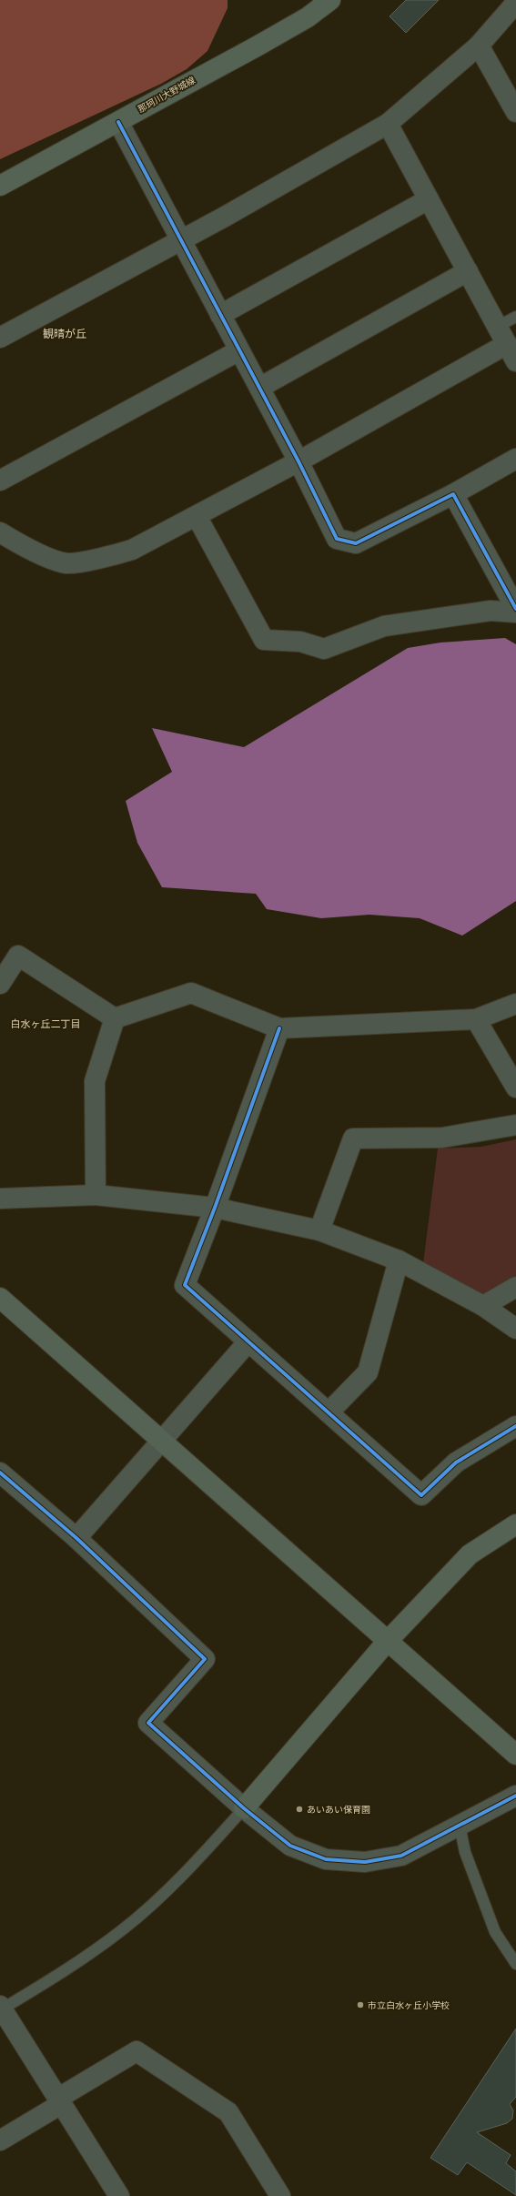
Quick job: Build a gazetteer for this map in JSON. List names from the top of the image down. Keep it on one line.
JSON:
{"streets":{"street":["那珂川大野城線"]},"districts":["観晴が丘","白水ヶ丘二丁目"],"places":["あいあい保育園","市立白水ヶ丘小学校"]}
